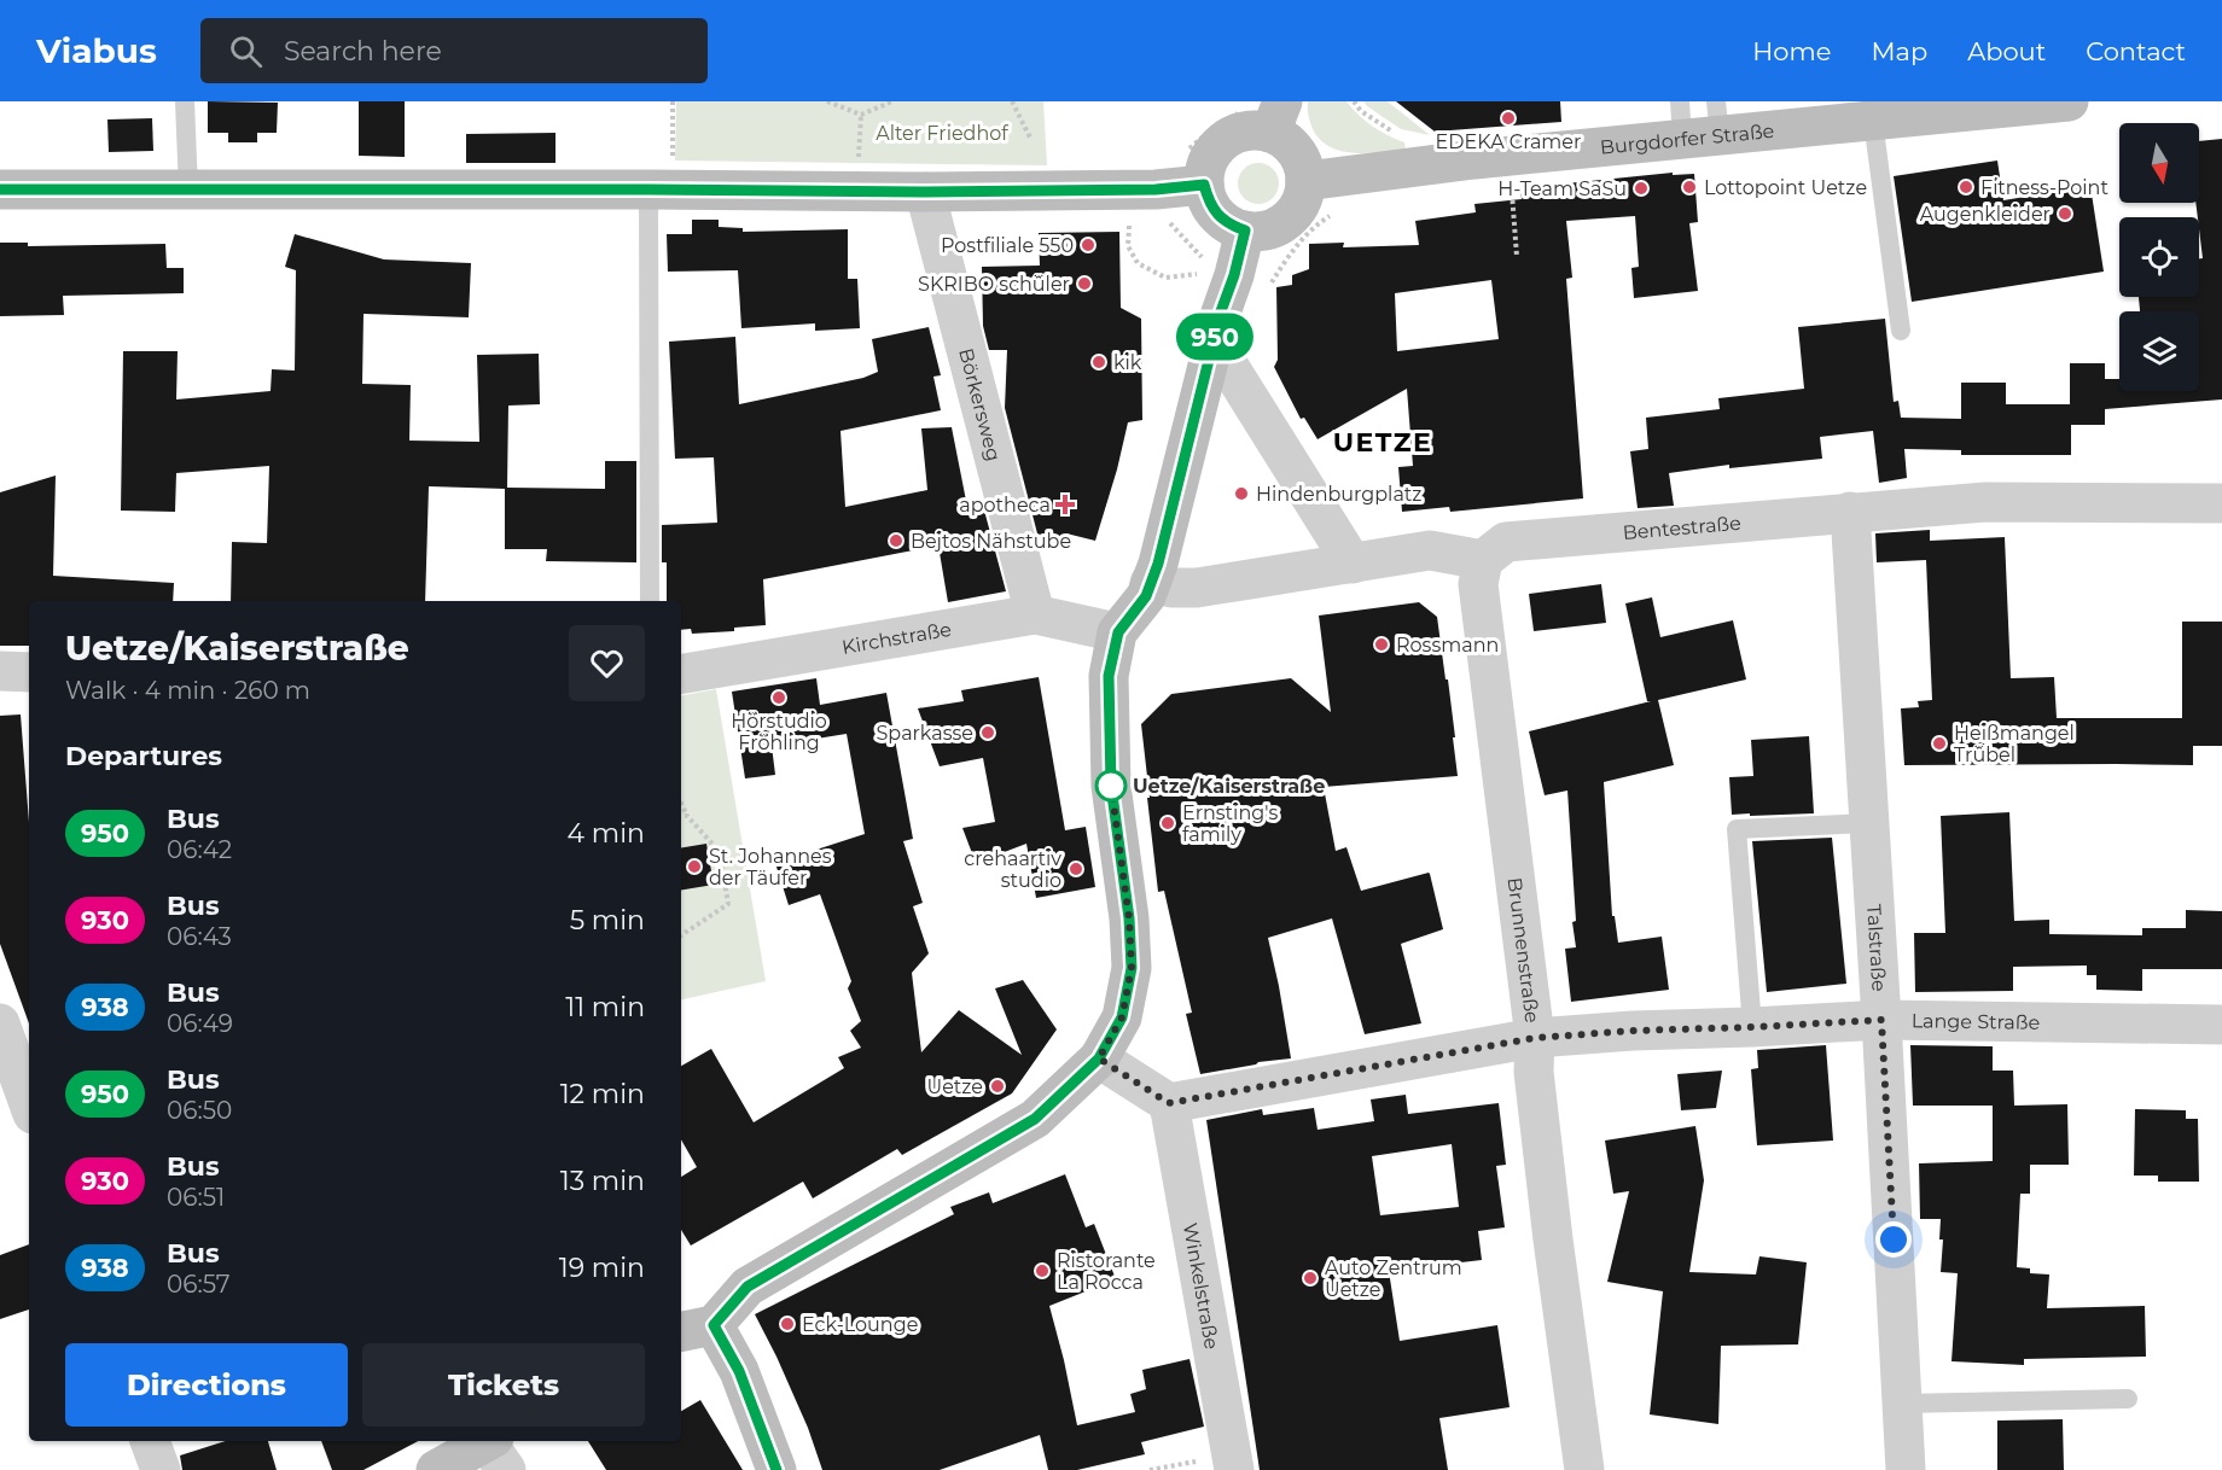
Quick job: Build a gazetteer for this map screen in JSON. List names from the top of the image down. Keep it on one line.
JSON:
{"streets":{"street":["Burgdorfer Straße","Börkersweg","Bentestraße","Kirchstraße","Talstraße","Brunnenstraße","Lange Straße","Winkelstraße"]},"crossings":[["Börkersweg","Kirchstraße"],["Bentestraße","Talstraße"],["Bentestraße","Brunnenstraße"],["Talstraße","Lange Straße"],["Brunnenstraße","Lange Straße"],["Lange Straße","Winkelstraße"]],"districts":["UETZE"],"parks":["Alter Friedhof"],"places":{"other":["EDEKA Cramer","Lottopoint Uetze","Fitness-Point","H-Team SaSu","Augenkleider","Postfiliale 550","SKRIBO schüler","kik","Hindenburgplatz","Bejtos Nähstube","Rossmann","Hörstudio Fröhling","Sparkasse","Heißmangel Trübel","Uetze/Kaiserstraße","Ernsting's family","St. Johannes der Täufer","crehaartiv studio","Uetze","Ristorante La Rocca","Auto Zentrum Uetze","Eck-Lounge"],"health":["apotheca"]},"lines":["bus line 950"],"north":"bottom","page":{"header":"Viabus","search":"Search here","nav":["Home","Map","About","Contact"],"on_map":"950","heading":[["Uetze/Kaiserstraße","Walk · 4 min · 260 m"],"Departures"],"list":[{"mark":"950","name":"Bus","note":"06:42","value":"4 min"},{"mark":"930","name":"Bus","note":"06:43","value":"5 min"},{"mark":"938","name":"Bus","note":"06:49","value":"11 min"},{"mark":"950","name":"Bus","note":"06:50","value":"12 min"},{"mark":"930","name":"Bus","note":"06:51","value":"13 min"},{"mark":"938","name":"Bus","note":"06:57","value":"19 min"}],"buttons":["Directions","Tickets"]}}
